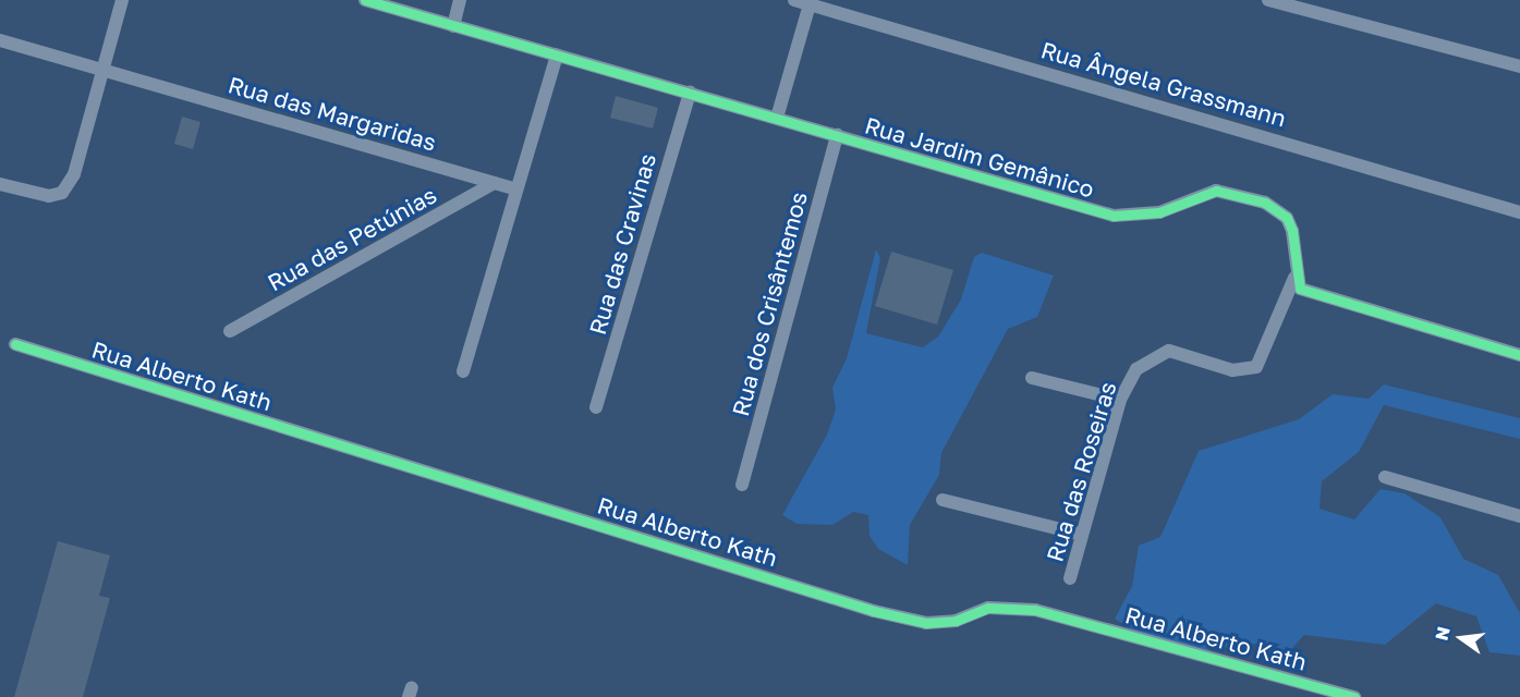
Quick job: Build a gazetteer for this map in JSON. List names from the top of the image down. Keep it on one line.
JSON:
{"streets":{"street":["Rua Ângela Grassmann","Rua das Margaridas","Rua Jardim Gemânico","Rua das Petúnias","Rua das Cravinas","Rua dos Crisântemos","Rua Alberto Kath","Rua das Roseiras"]},"crossings":[["Rua das Margaridas","Rua das Petúnias"],["Rua Jardim Gemânico","Rua das Cravinas"],["Rua Jardim Gemânico","Rua dos Crisântemos"],["Rua Jardim Gemânico","Rua das Roseiras"]],"north":"left"}
